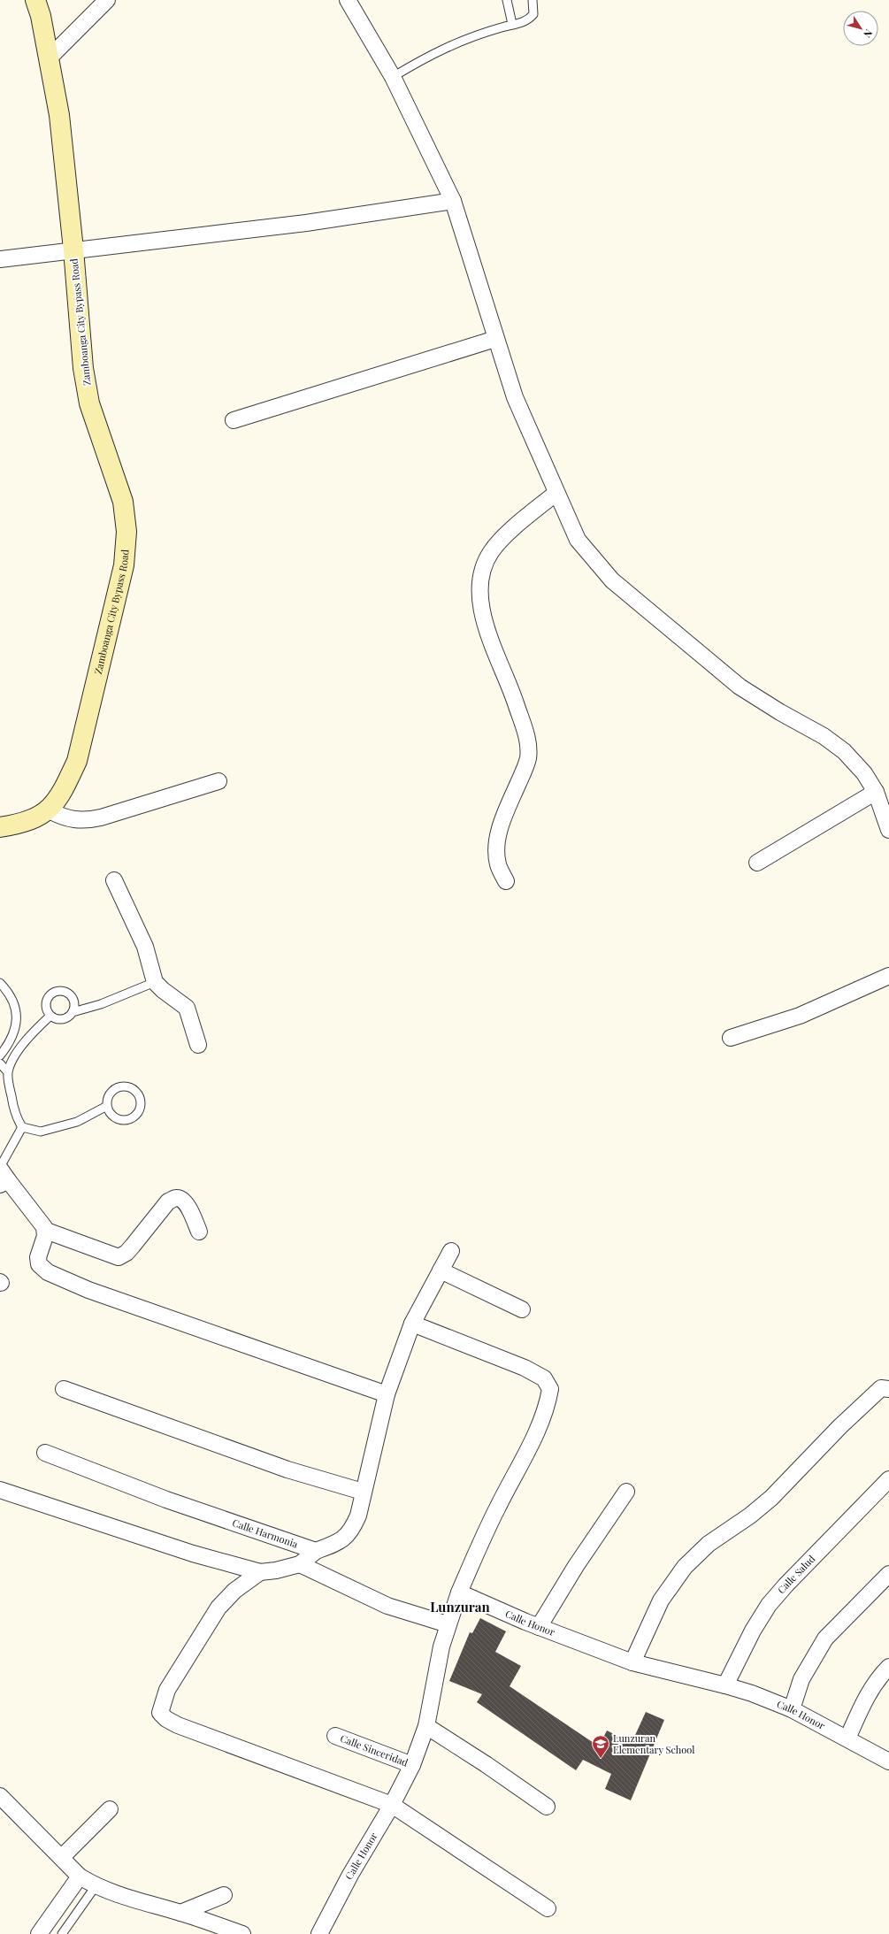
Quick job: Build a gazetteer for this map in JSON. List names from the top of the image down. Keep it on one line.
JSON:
{"streets":{"main road":["Zamboanga City Bypass Road"],"street":["Calle Harmonia","Calle Salud","Calle Honor","Calle Sinceridad"]},"crossings":[["Calle Harmonia","Calle Honor"],["Calle Salud","Calle Honor"],["Calle Honor","Calle Sinceridad"]],"districts":["Lunzuran"],"places":{"school or university":["Lunzuran Elementary School"]},"north":"bottom right"}
